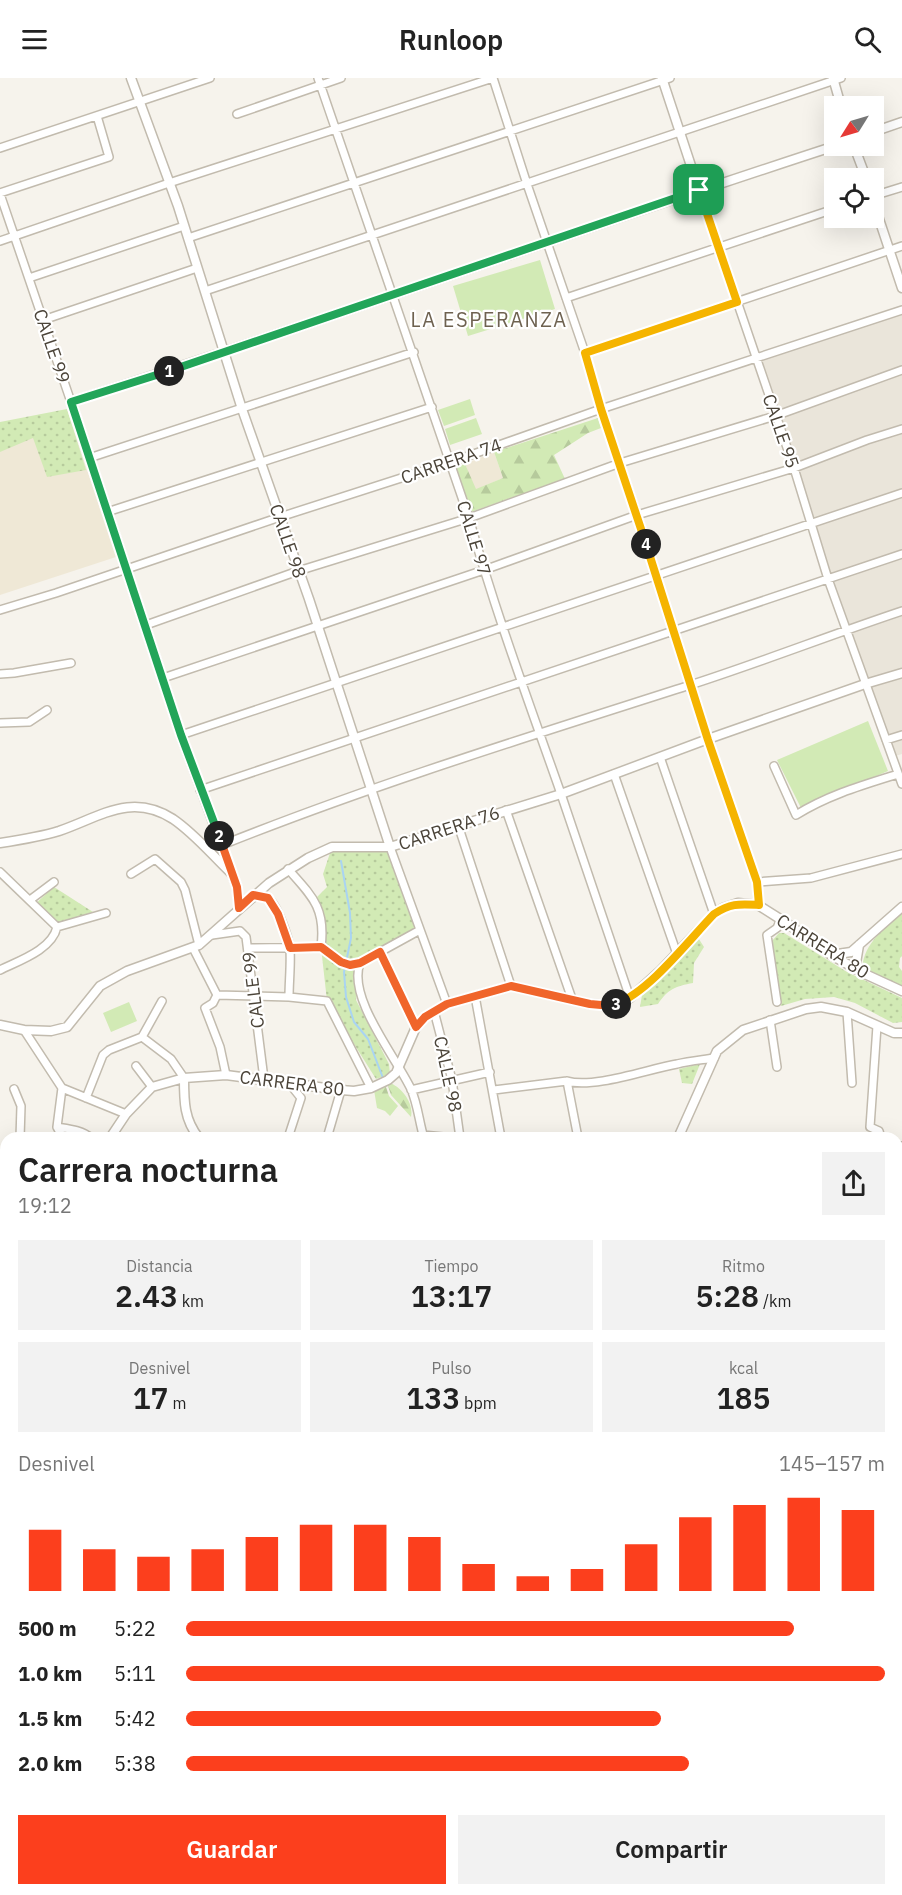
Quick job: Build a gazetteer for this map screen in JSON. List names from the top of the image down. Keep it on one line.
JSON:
{"streets":{"street":["CALLE 99","CALLE 95","CARRERA 74","CALLE 97","CALLE 98","CARRERA 76","CARRERA 80"]},"crossings":[["CALLE 99","CARRERA 74"],["CALLE 99","CARRERA 76"],["CALLE 99","CARRERA 80"],["CALLE 95","CARRERA 74"],["CALLE 95","CARRERA 76"],["CARRERA 74","CALLE 97"],["CARRERA 74","CALLE 98"],["CALLE 97","CARRERA 76"],["CALLE 97","CARRERA 80"],["CALLE 98","CARRERA 76"],["CALLE 98","CARRERA 80"]],"districts":["LA ESPERANZA"],"north":"bottom left","page":{"header":"Runloop","pins":["1","4","2","3"],"heading":["Carrera nocturna","19:12"],"stats":[["Distancia","2.43 km"],["Tiempo","13:17"],["Ritmo","5:28 /km"],["Desnivel","17 m"],["Pulso","133 bpm"],["kcal","185"]],"chart":["Desnivel","145–157 m"],"list":[{"name":"500 m","note":"5:22"},{"name":"1.0 km","note":"5:11"},{"name":"1.5 km","note":"5:42"},{"name":"2.0 km","note":"5:38"}],"buttons":["Guardar","Compartir"]}}
